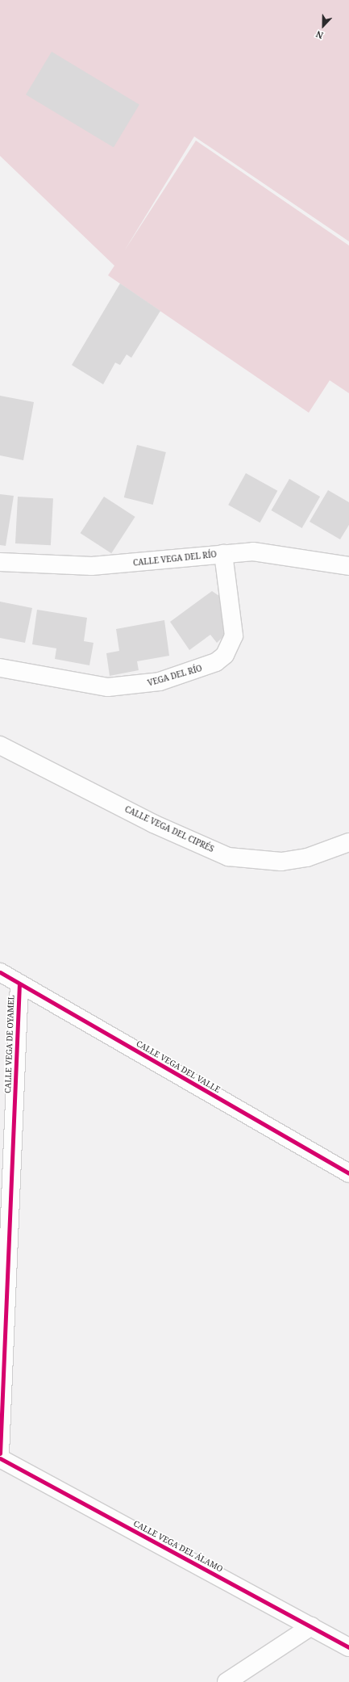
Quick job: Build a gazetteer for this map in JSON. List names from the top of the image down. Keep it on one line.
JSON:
{"streets":{"street":["CALLE VEGA DEL RÍO","VEGA DEL RÍO","CALLE VEGA DEL CIPRÉS","CALLE VEGA DE OYAMEL","CALLE VEGA DEL VALLE","CALLE VEGA DEL ÁLAMO"]},"crossings":[["CALLE VEGA DEL RÍO","VEGA DEL RÍO"],["CALLE VEGA DE OYAMEL","CALLE VEGA DEL VALLE"]],"north":"bottom"}
